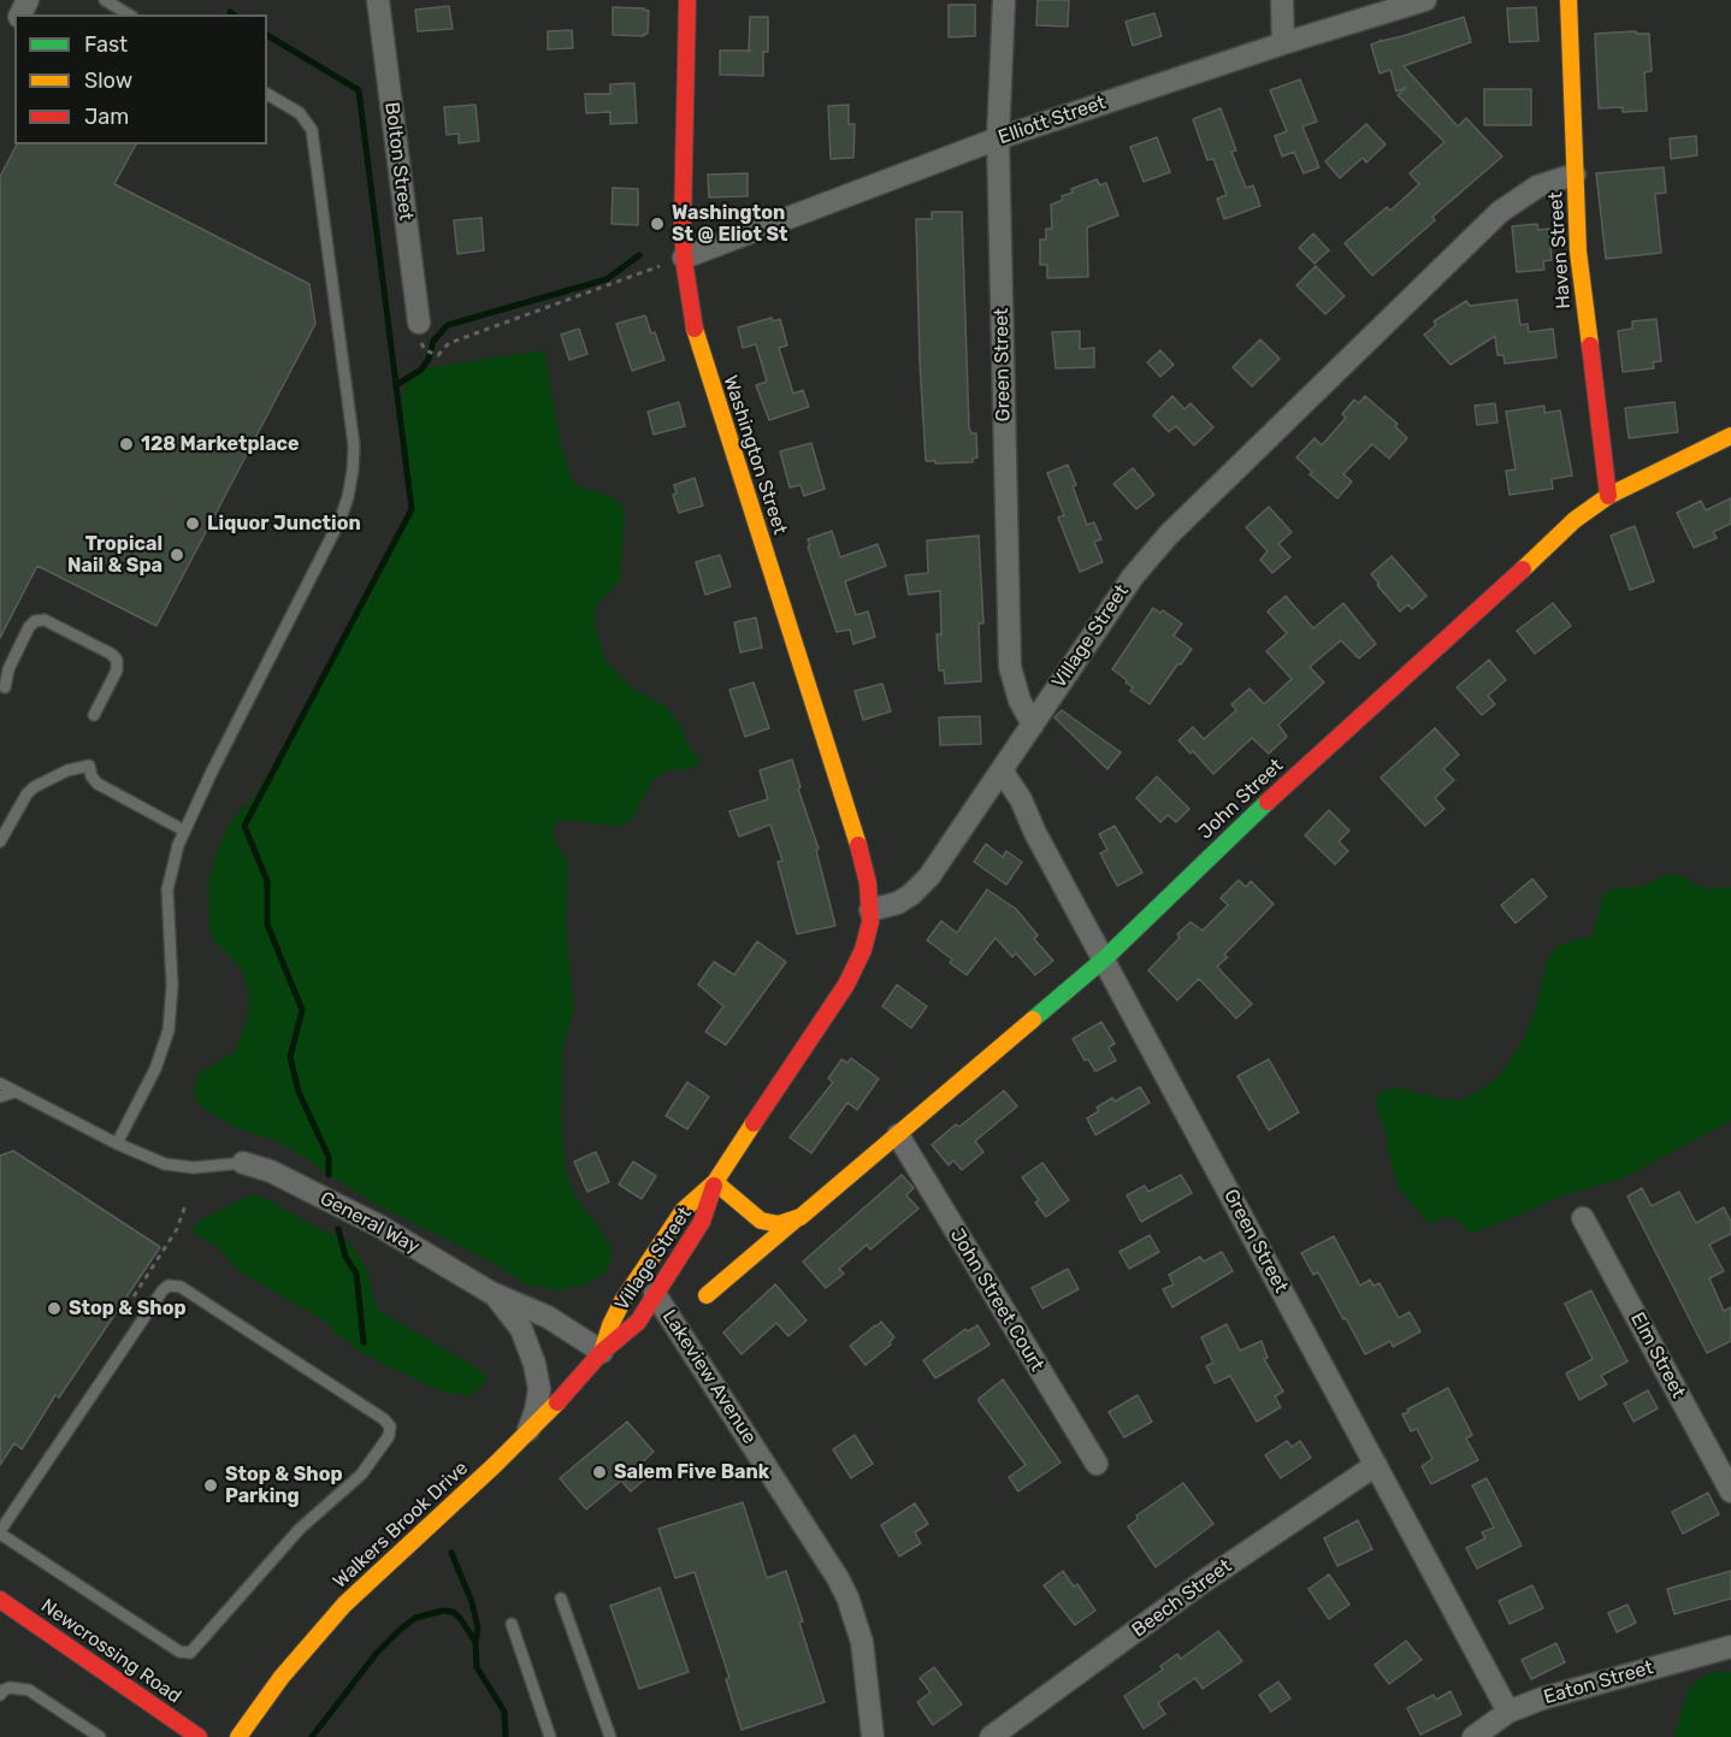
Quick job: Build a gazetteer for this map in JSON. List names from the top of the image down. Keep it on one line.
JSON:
{"streets":{"street":["Elliott Street","Bolton Street","Haven Street","Green Street","Washington Street","Village Street","John Street","General Way","John Street Court","Elm Street","Lakeview Avenue","Walkers Brook Drive","Beech Street","Newcrossing Road","Eaton Street"]},"crossings":[["Elliott Street","Green Street"],["Elliott Street","Washington Street"],["Haven Street","Village Street"],["Haven Street","John Street"],["Green Street","Village Street"],["Green Street","John Street"],["Green Street","Beech Street"],["Green Street","Eaton Street"],["Washington Street","Village Street"],["Village Street","General Way"],["Village Street","Lakeview Avenue"],["Village Street","Walkers Brook Drive"],["John Street","John Street Court"],["General Way","Walkers Brook Drive"]],"places":["Washington St @ Eliot St","128 Marketplace","Liquor Junction","Tropical Nail & Spa","Stop & Shop","Salem Five Bank","Stop & Shop Parking"],"legend":["Fast","Slow","Jam"]}
